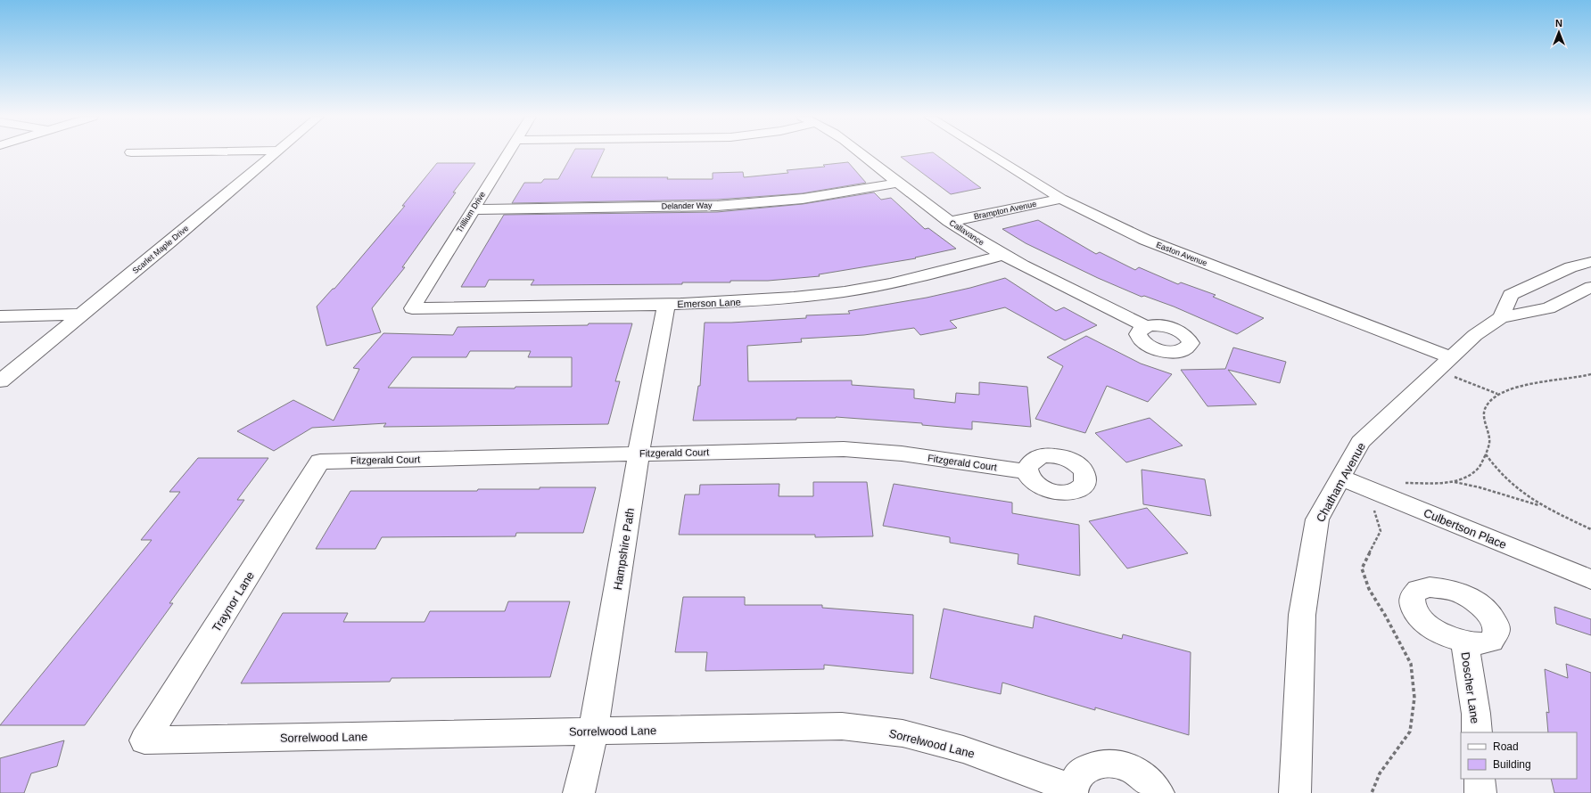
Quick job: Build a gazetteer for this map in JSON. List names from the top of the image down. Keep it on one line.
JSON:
{"streets":{"street":["Delander Way","Brampton Avenue","Trillium Drive","Callavance","Scarlet Maple Drive","Easton Avenue","Emerson Lane","Fitzgerald Court","Chatham Avenue","Culbertson Place","Hampshire Path","Traynor Lane","Doscher Lane","Sorrelwood Lane"]},"crossings":[["Delander Way","Trillium Drive"],["Delander Way","Callavance"],["Brampton Avenue","Callavance"],["Brampton Avenue","Easton Avenue"],["Trillium Drive","Emerson Lane"],["Callavance","Emerson Lane"],["Easton Avenue","Chatham Avenue"],["Emerson Lane","Hampshire Path"],["Fitzgerald Court","Hampshire Path"],["Fitzgerald Court","Traynor Lane"],["Chatham Avenue","Culbertson Place"],["Hampshire Path","Sorrelwood Lane"],["Traynor Lane","Sorrelwood Lane"]],"legend":["Road","Building"],"north":"top"}
